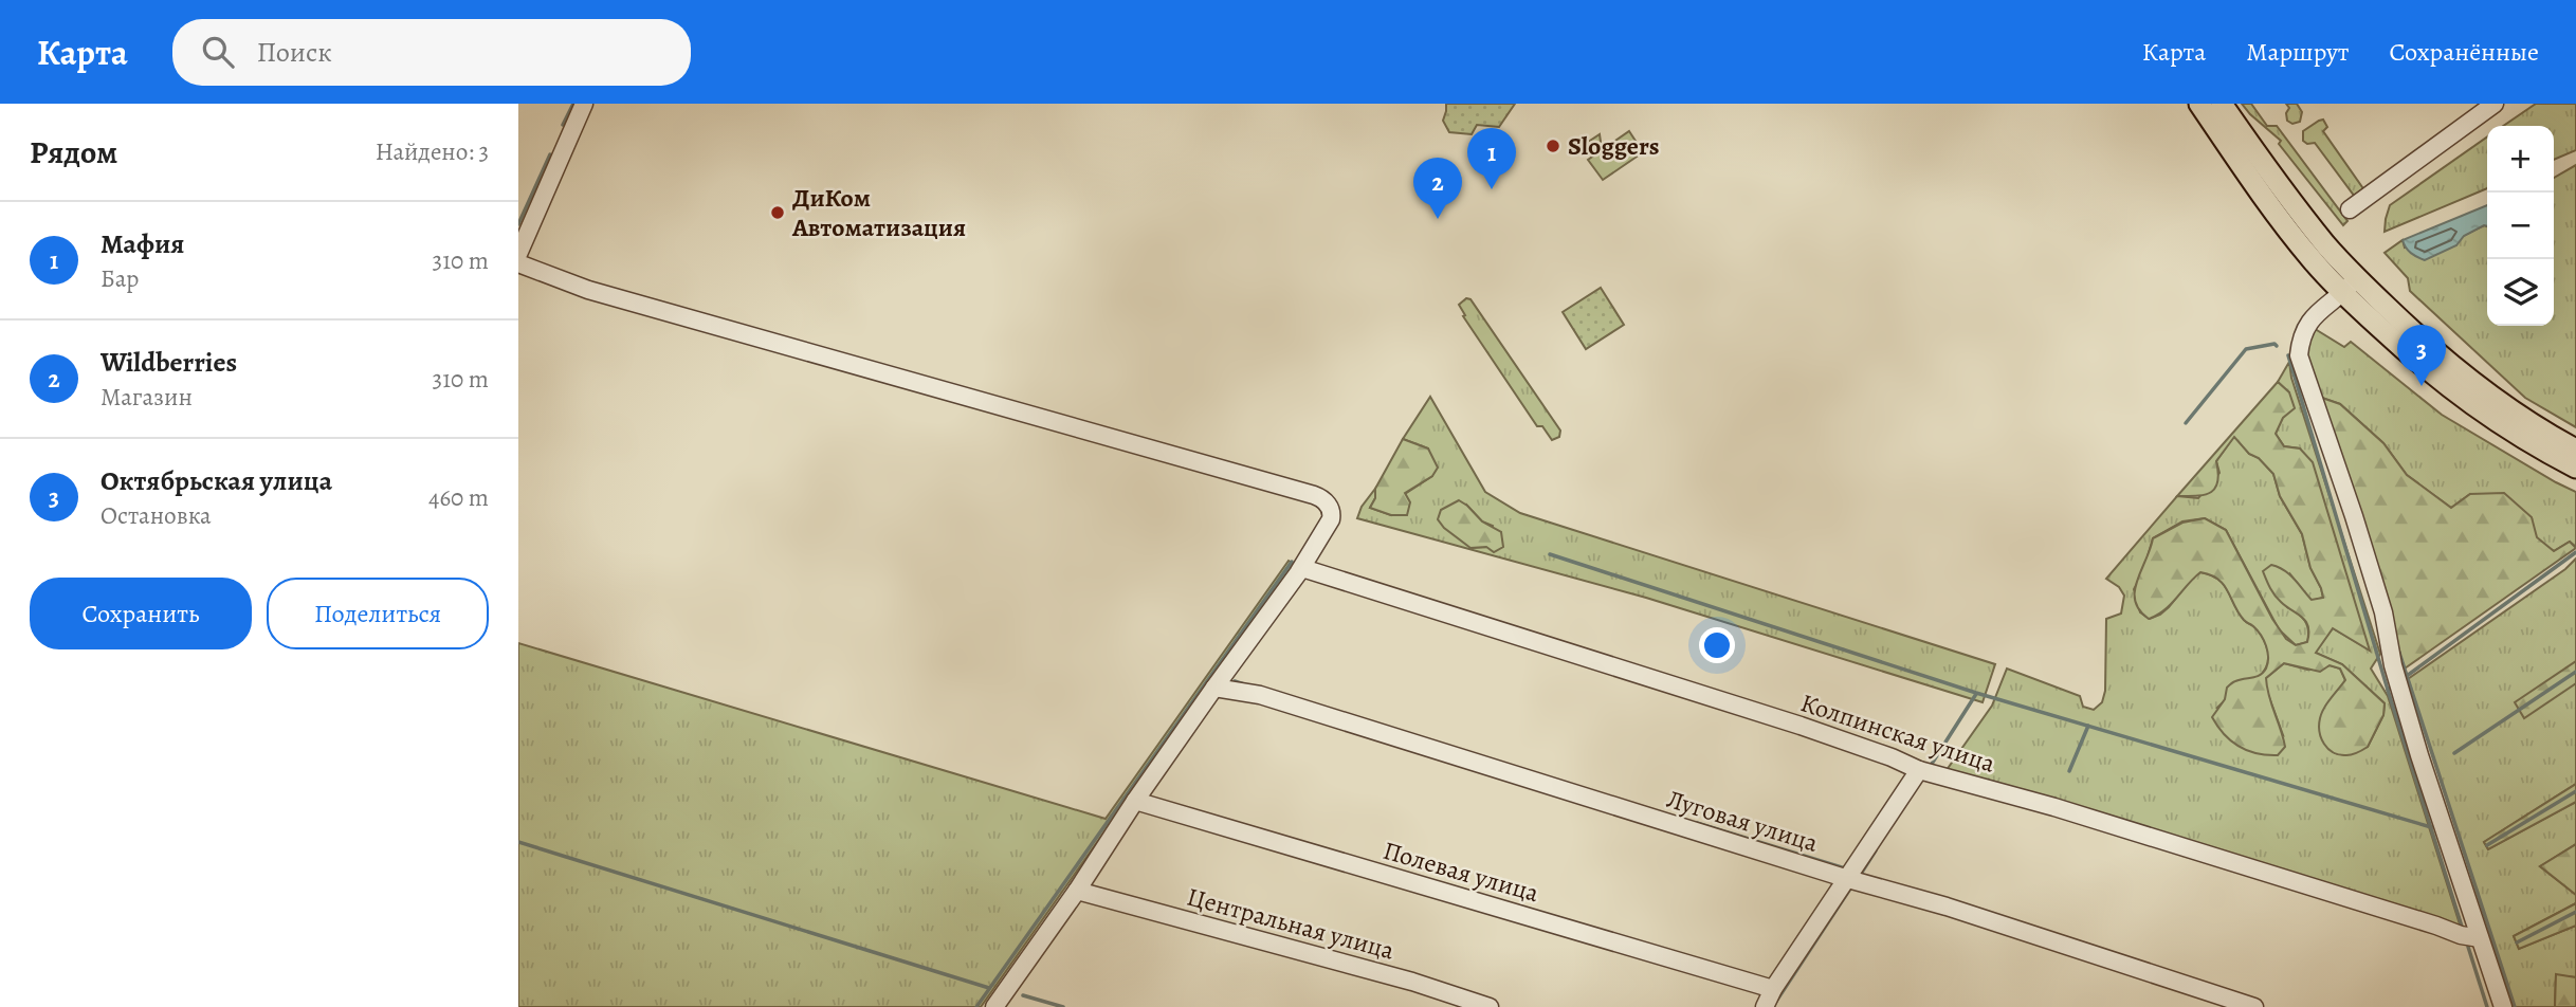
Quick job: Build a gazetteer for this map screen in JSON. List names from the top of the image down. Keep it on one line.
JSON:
{"streets":{"street":["Колпинская улица","Луговая улица","Полевая улица","Центральная улица"]},"places":["Sloggers","ДиКом Автоматизация"],"page":{"header":"Карта","search":"Поиск","nav":["Карта","Маршрут","Сохранённые"],"heading":["Рядом","Найдено: 3"],"map_buttons":["+","−"],"pins":["1","2","3"],"list":[{"mark":"1","name":"Мафия","note":"Бар","value":"310 m"},{"mark":"2","name":"Wildberries","note":"Магазин","value":"310 m"},{"mark":"3","name":"Октябрьская улица","note":"Остановка","value":"460 m"}],"buttons":["Сохранить","Поделиться"]}}
